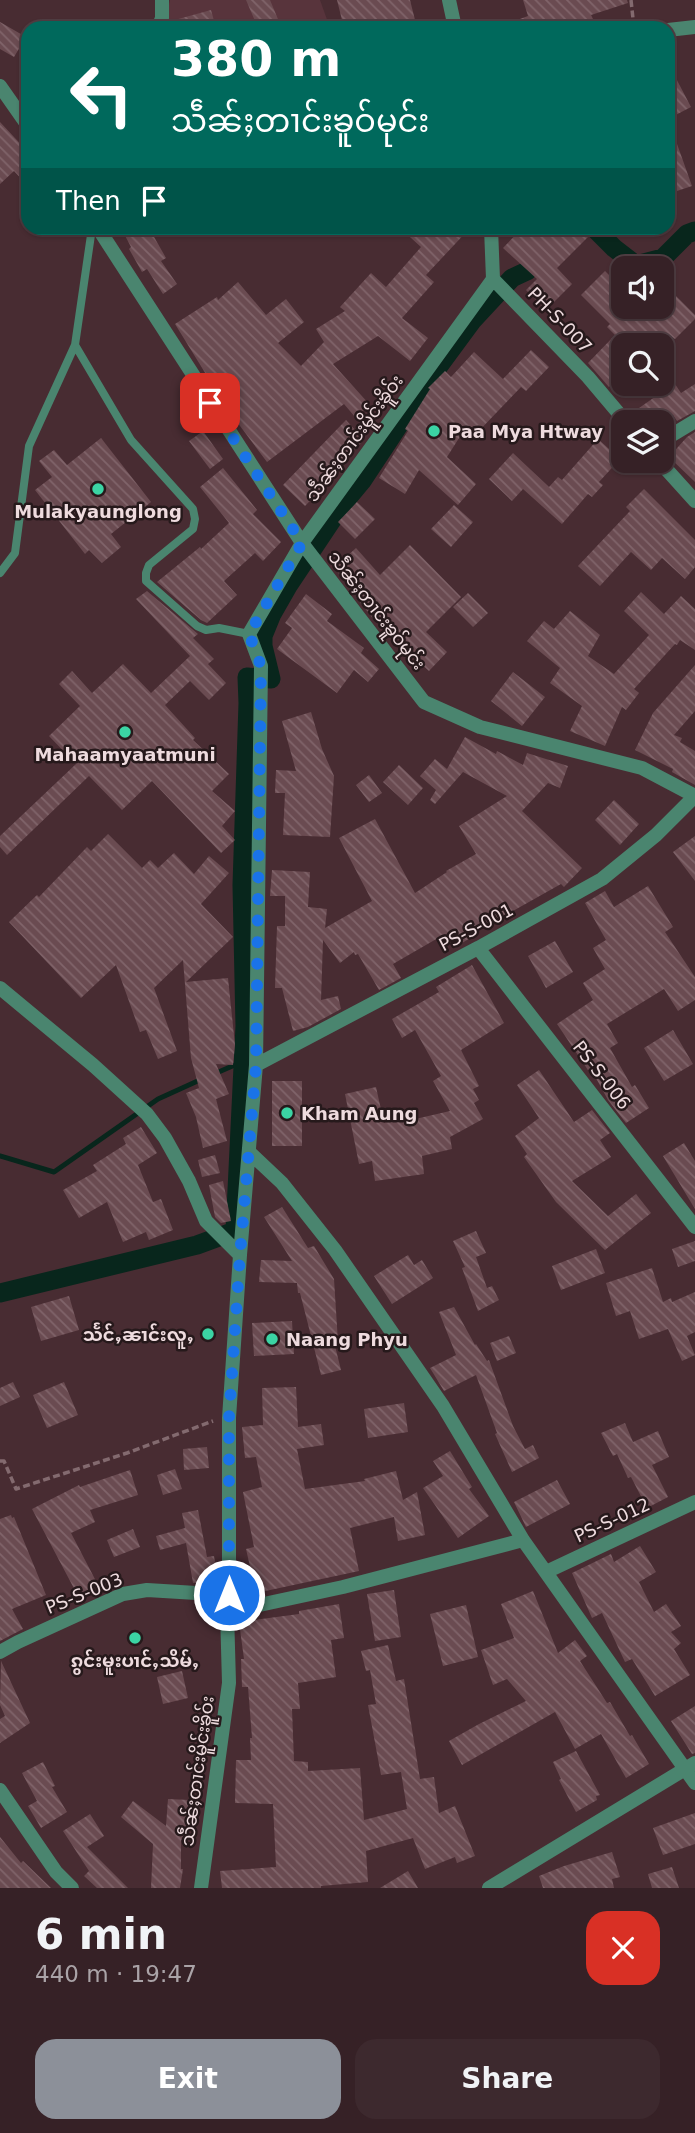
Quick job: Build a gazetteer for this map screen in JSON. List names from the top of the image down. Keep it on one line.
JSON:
{"streets":{"street":["PH-S-007","သဵၼ်ႈတၢင်းမိူင်းၶိူဝ်း","သဵၼ်ႈတၢင်းၶူဝ်မုင်း","PS-S-001","PS-S-006","PS-S-012","PS-S-003"]},"crossings":[["PH-S-007","သဵၼ်ႈတၢင်းမိူင်းၶိူဝ်း"],["သဵၼ်ႈတၢင်းမိူင်းၶိူဝ်း","သဵၼ်ႈတၢင်းၶူဝ်မုင်း"],["သဵၼ်ႈတၢင်းမိူင်းၶိူဝ်း","PS-S-001"],["သဵၼ်ႈတၢင်းမိူင်းၶိူဝ်း","PS-S-003"],["သဵၼ်ႈတၢင်းၶူဝ်မုင်း","PS-S-001"],["PS-S-001","PS-S-006"]],"places":["Paa Mya Htway","Mulakyaunglong","Mahaamyaatmuni","Kham Aung","သႅင်ႇၼၢင်းလူႇ","Naang Phyu","ၵွင်းမူးပၢင်ႇသိမ်ႇ"],"page":{"turn":["380 m","သဵၼ်ႈတၢင်းၶူဝ်မုင်း"],"then":"Then","heading":["6 min","440 m · 19:47"],"buttons":["Exit","Share"]}}
